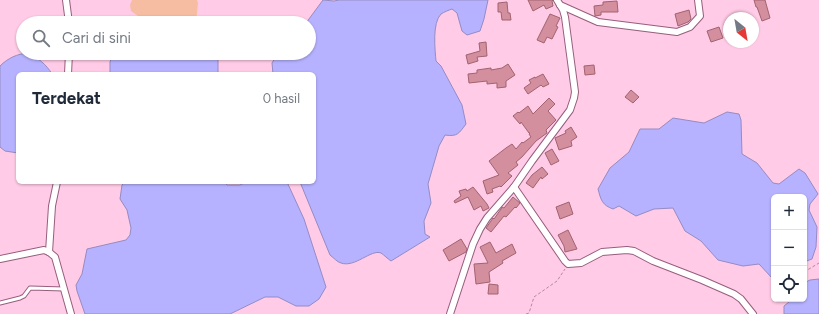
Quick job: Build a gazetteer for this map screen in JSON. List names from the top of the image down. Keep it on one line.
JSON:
{"north":"bottom right","page":{"search":"Cari di sini","heading":["Terdekat","0 hasil"],"map_buttons":["+","−"]}}
